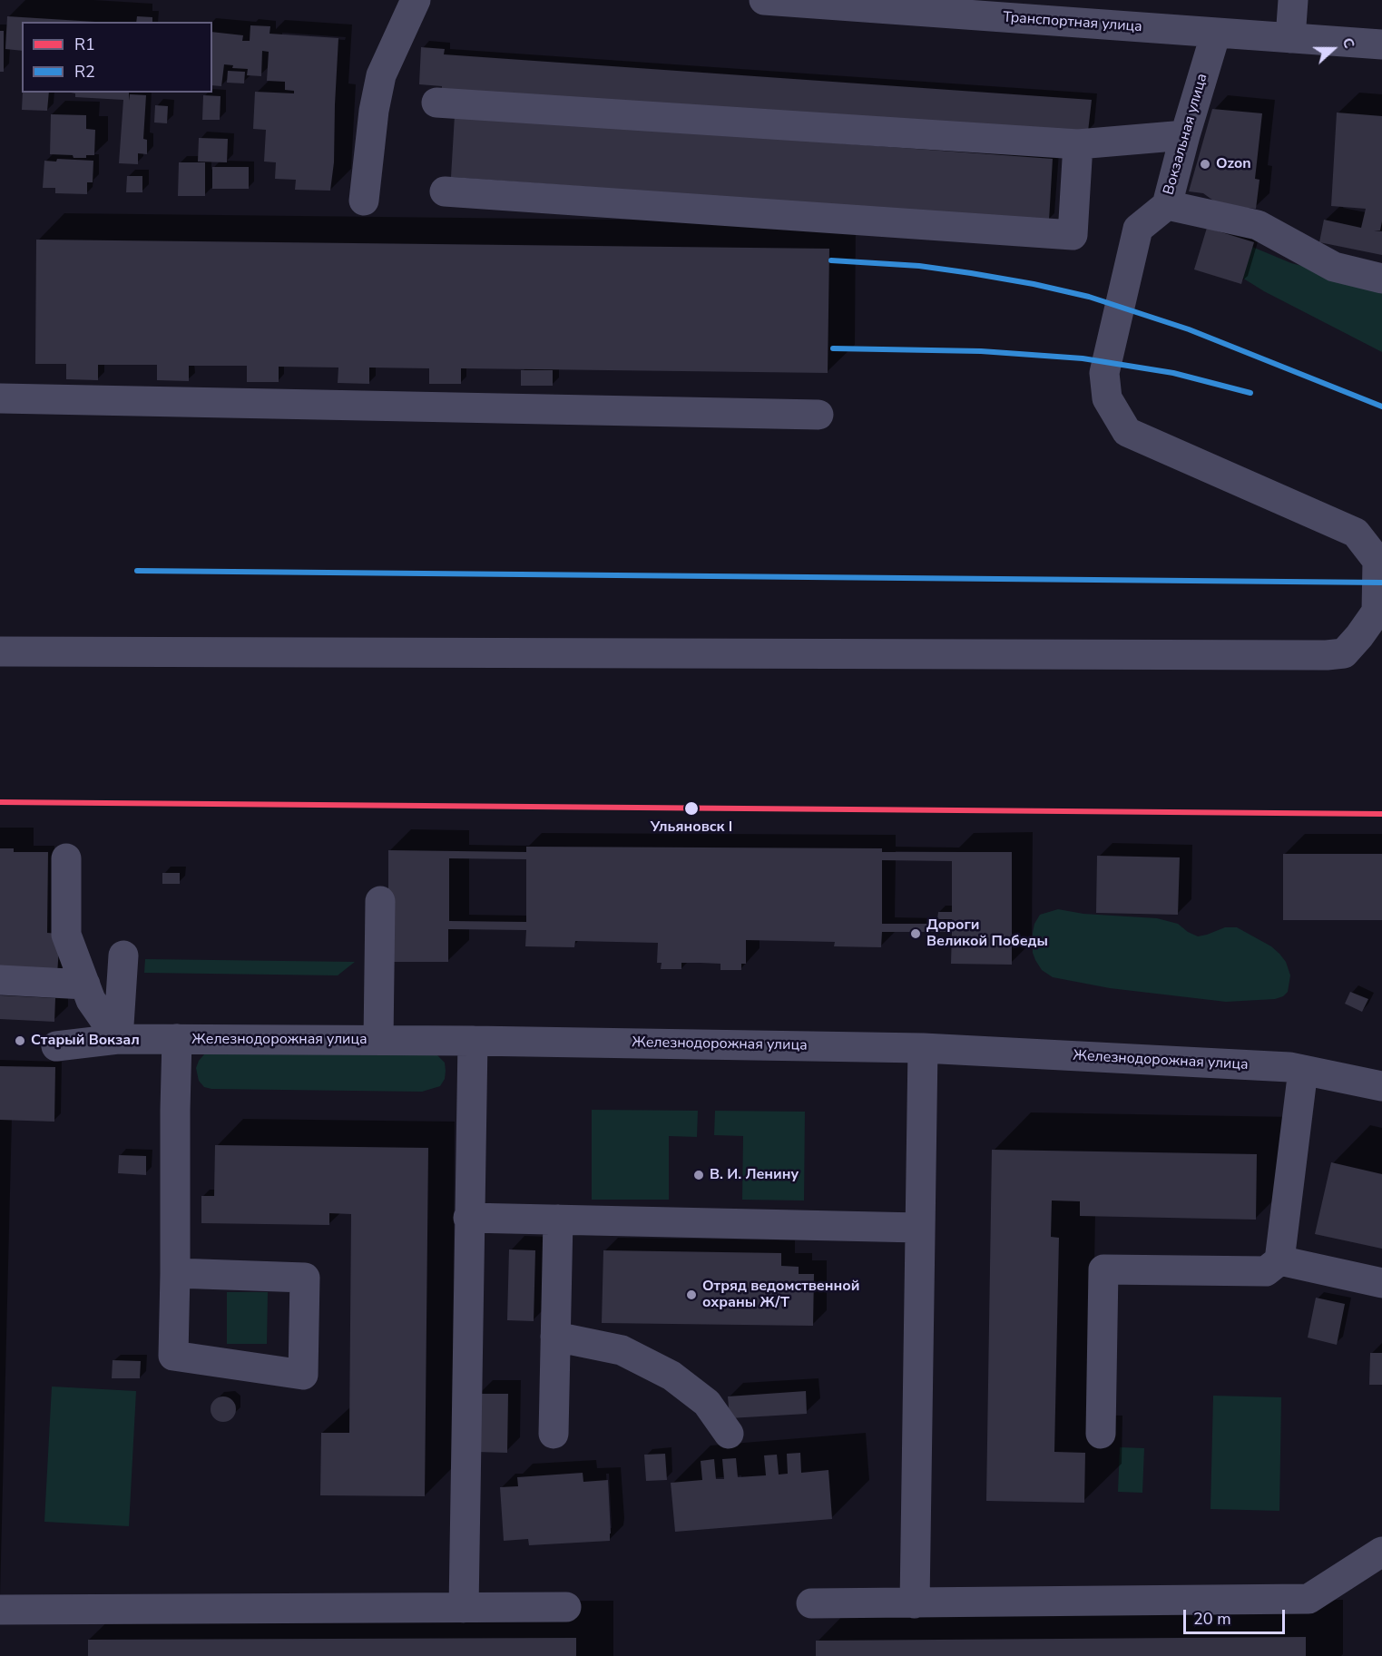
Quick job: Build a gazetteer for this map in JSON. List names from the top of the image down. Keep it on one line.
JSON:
{"streets":{"street":["Транспортная улица","Вокзальная улица","Железнодорожная улица"]},"crossings":[["Транспортная улица","Вокзальная улица"]],"places":["Ozon","Ульяновск I","Дороги Великой Победы","Старый Вокзал","В. И. Ленину","Отряд ведомственной охраны Ж/Т"],"lines":["transit line R2","transit line R1"],"legend":["R1","R2"],"scale_bar":"20 m","north":"right"}
